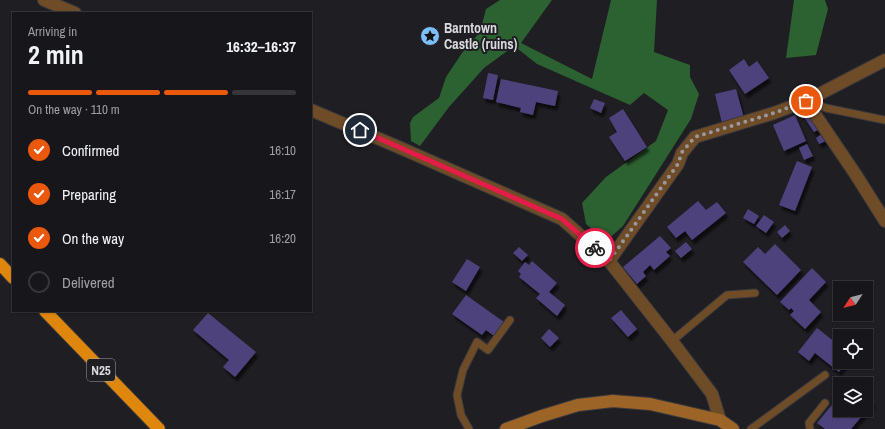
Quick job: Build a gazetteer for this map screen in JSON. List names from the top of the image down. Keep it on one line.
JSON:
{"streets":{"highway":["N25"]},"places":{"place":["Barntown Castle (ruins)"]},"north":"bottom left","page":{"heading":["2 min","Arriving in","16:32–16:37"],"bar":"On the way · 110 m","list":[["Confirmed","16:10"],["Preparing","16:17"],["On the way","16:20"],"Delivered"]}}
